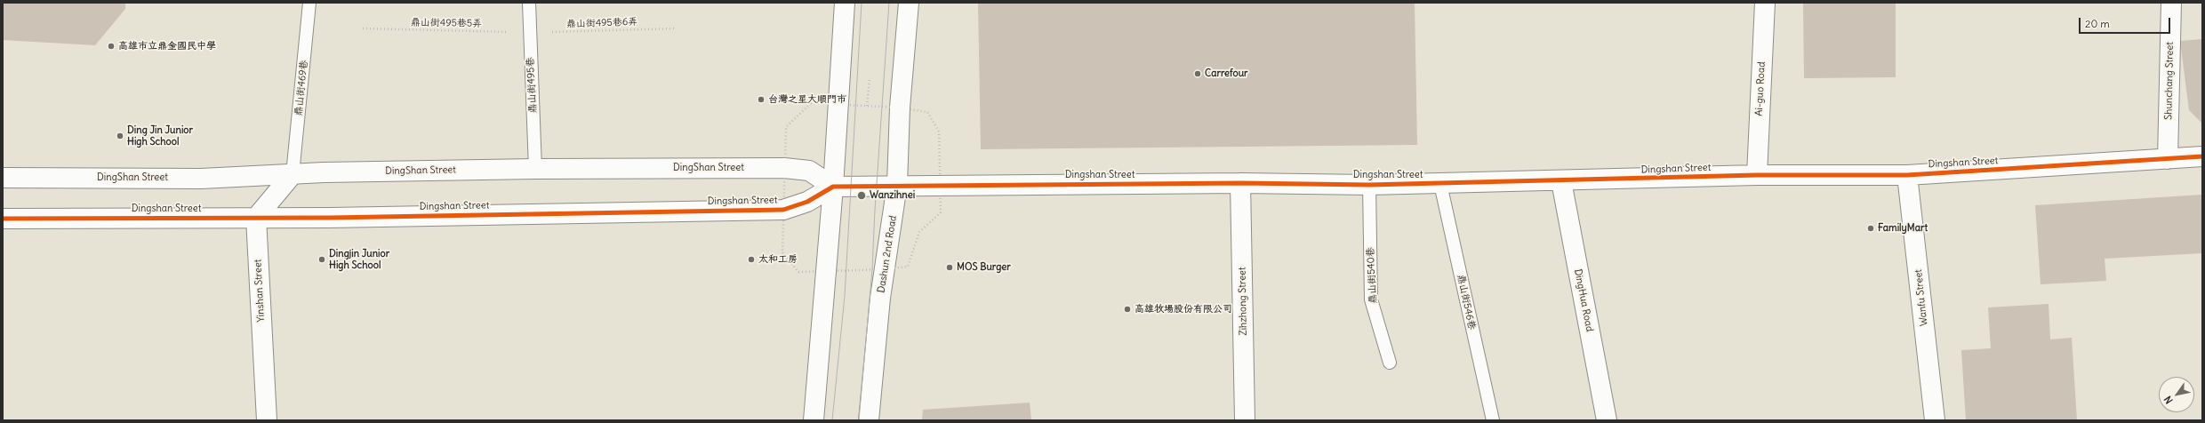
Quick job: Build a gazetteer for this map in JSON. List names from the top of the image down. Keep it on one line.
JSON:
{"streets":{"street":["Shunchang Street","Ai-guo Road","Dingshan Street","DingShan Street","Dashun 2nd Road","Yinshan Street","Wanfu Street","DingHua Road","Zihzhong Street"],"lane":["鼎山街495巷","鼎山街469巷","鼎山街540巷","鼎山街546巷"],"path":["鼎山街495巷5弄","鼎山街495巷6弄"]},"crossings":[["鼎山街495巷5弄","鼎山街495巷6弄"],["鼎山街495巷5弄","鼎山街495巷"],["鼎山街495巷6弄","鼎山街495巷"],["Shunchang Street","Dingshan Street"],["鼎山街495巷","DingShan Street"],["鼎山街469巷","DingShan Street"],["Ai-guo Road","Dingshan Street"],["Dingshan Street","DingShan Street"],["Dingshan Street","Dashun 2nd Road"],["Dingshan Street","鼎山街540巷"],["Dingshan Street","Yinshan Street"],["Dingshan Street","Wanfu Street"],["Dingshan Street","DingHua Road"],["Dingshan Street","Zihzhong Street"],["Dingshan Street","鼎山街546巷"]],"places":["高雄市立鼎金國民中學","Carrefour","台灣之星大順門市","Ding Jin Junior High School","Wanzihnei","FamilyMart","Dingjin Junior High School","太和工房","MOS Burger","高雄牧場股份有限公司"],"scale_bar":"20 m","north":"bottom left"}
